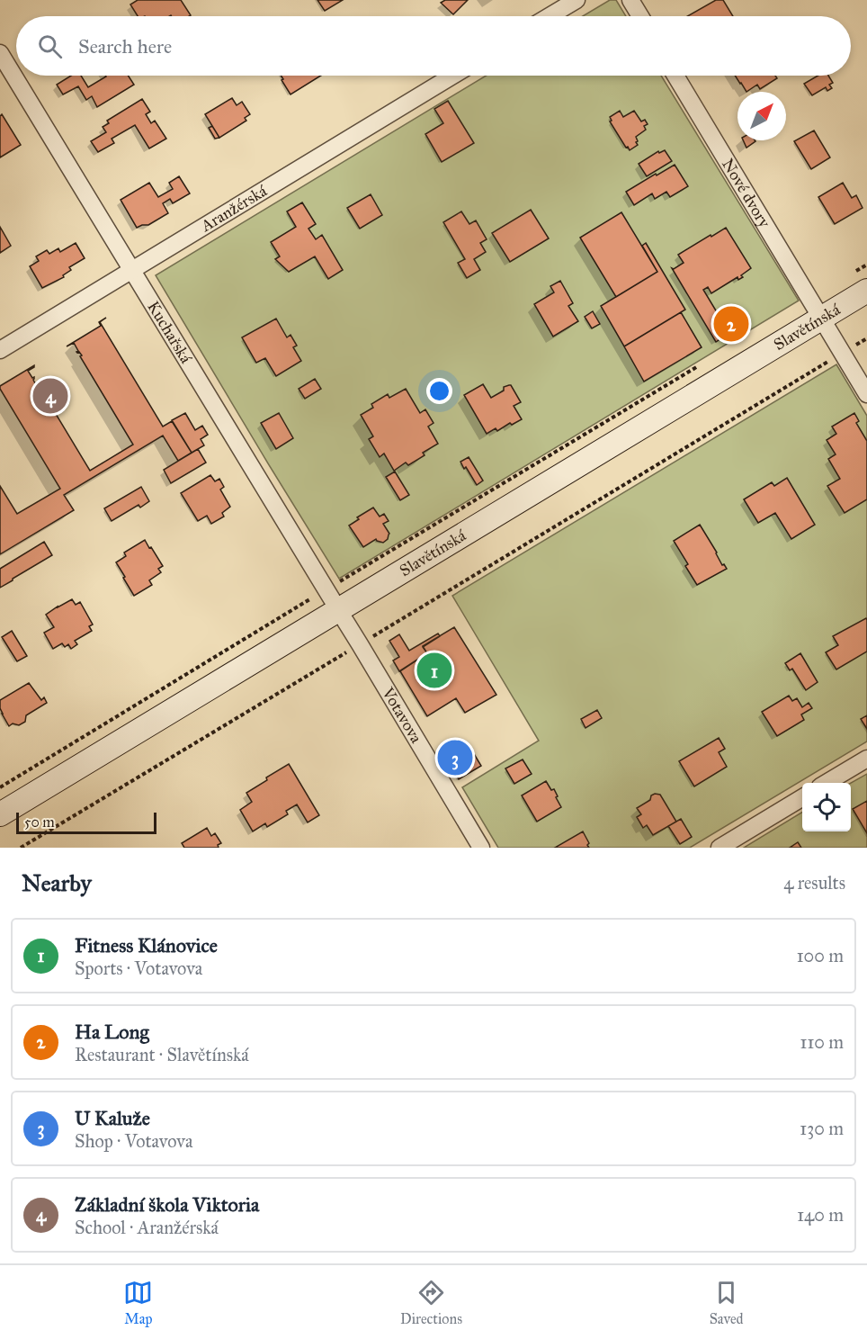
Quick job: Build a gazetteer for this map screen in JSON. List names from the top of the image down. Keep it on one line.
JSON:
{"streets":{"street":["Nové dvory","Aranžérská","Slavětínská","Kuchařská","Votavova"]},"crossings":[["Nové dvory","Slavětínská"],["Aranžérská","Kuchařská"],["Slavětínská","Kuchařská"],["Slavětínská","Votavova"],["Kuchařská","Votavova"]],"scale_bar":"50 m","north":"top right","page":{"search":"Search here","pins":["2","4","1","3"],"scale":"50 m","heading":["Nearby","4 results"],"list":[{"mark":"1","name":"Fitness Klánovice","note":"Sports · Votavova","value":"100 m"},{"mark":"2","name":"Ha Long","note":"Restaurant · Slavětínská","value":"110 m"},{"mark":"3","name":"U Kaluže","note":"Shop · Votavova","value":"130 m"},{"mark":"4","name":"Základní škola Viktoria","note":"School · Aranžérská","value":"140 m"}],"nav":["Map","Directions","Saved"]}}
